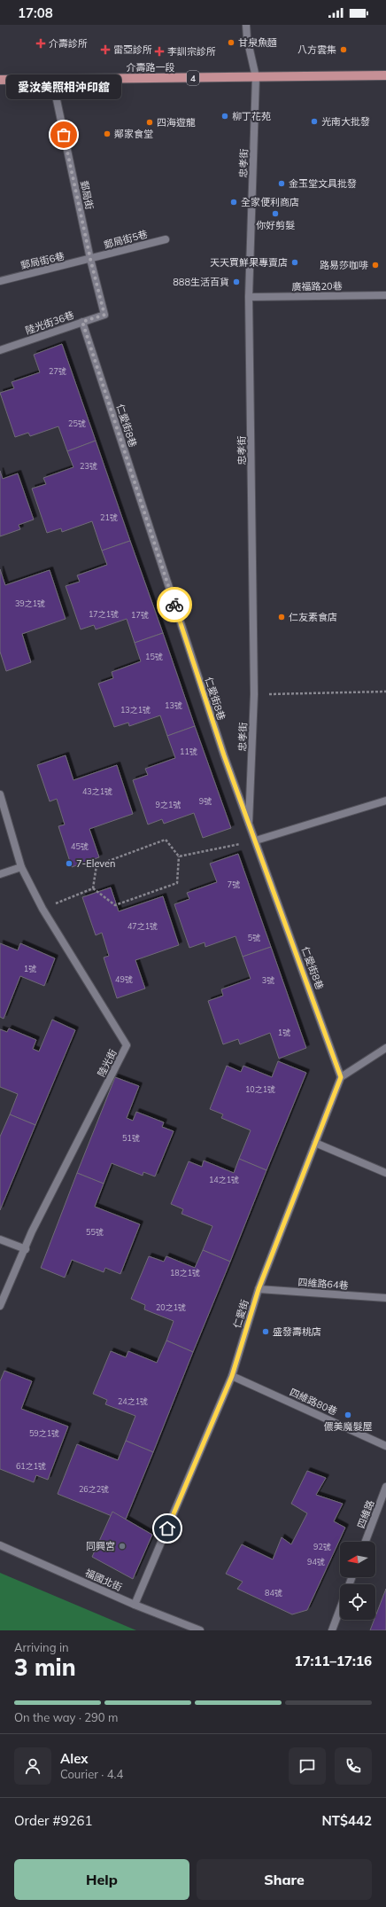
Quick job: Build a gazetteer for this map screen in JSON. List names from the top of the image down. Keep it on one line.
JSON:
{"streets":{"main road":["介壽路一段","4"],"street":["忠孝街","郵局街","郵局街5巷","郵局街6巷","廣福路20巷","陸光街36巷","仁愛街8巷","陸光街","四維路64巷","仁愛街","四維路80巷","四維路","福國北街"]},"crossings":[["介壽路一段","忠孝街"],["介壽路一段","郵局街"],["忠孝街","廣福路20巷"],["忠孝街","仁愛街8巷"],["郵局街","郵局街5巷"],["郵局街","郵局街6巷"],["郵局街","陸光街36巷"],["郵局街5巷","郵局街6巷"],["陸光街36巷","仁愛街8巷"],["仁愛街8巷","仁愛街"],["四維路64巷","仁愛街"],["仁愛街","四維路80巷"],["仁愛街","福國北街"]],"places":{"other":["甘泉魚麵","八方雲集","柳丁花苑","光南大批發","四海遊龍","鄰家食堂","愛汝美照相沖印舘","金玉堂文具批發","全家便利商店","你好剪髮","天天買鮮果專賣店","路易莎咖啡","888生活百貨","仁友素食店","7-Eleven","盛發壽桃店","儂美魔髮屋","同興宮"],"health":["介壽診所","雷亞診所","李訓宗診所"]},"house_numbers":["27號","25號","23號","21號","39之1號","17之1號","17號","15號","13號","13之1號","11號","43之1號","9號","9之1號","45號","7號","47之1號","5號","1號","49號","3號","1號","10之1號","51號","14之1號","55號","18之1號","20之1號","24之1號","59之1號","61之1號","26之2號","92號","94號","84號"],"north":"left","page":{"status":"17:08","bubble":"愛汝美照相沖印舘","heading":["3 min","Arriving in","17:11–17:16"],"panel":["Alex","Courier · 4.4","Order #9261","NT$442"],"bar":"On the way · 290 m","buttons":["Help","Share"]}}
